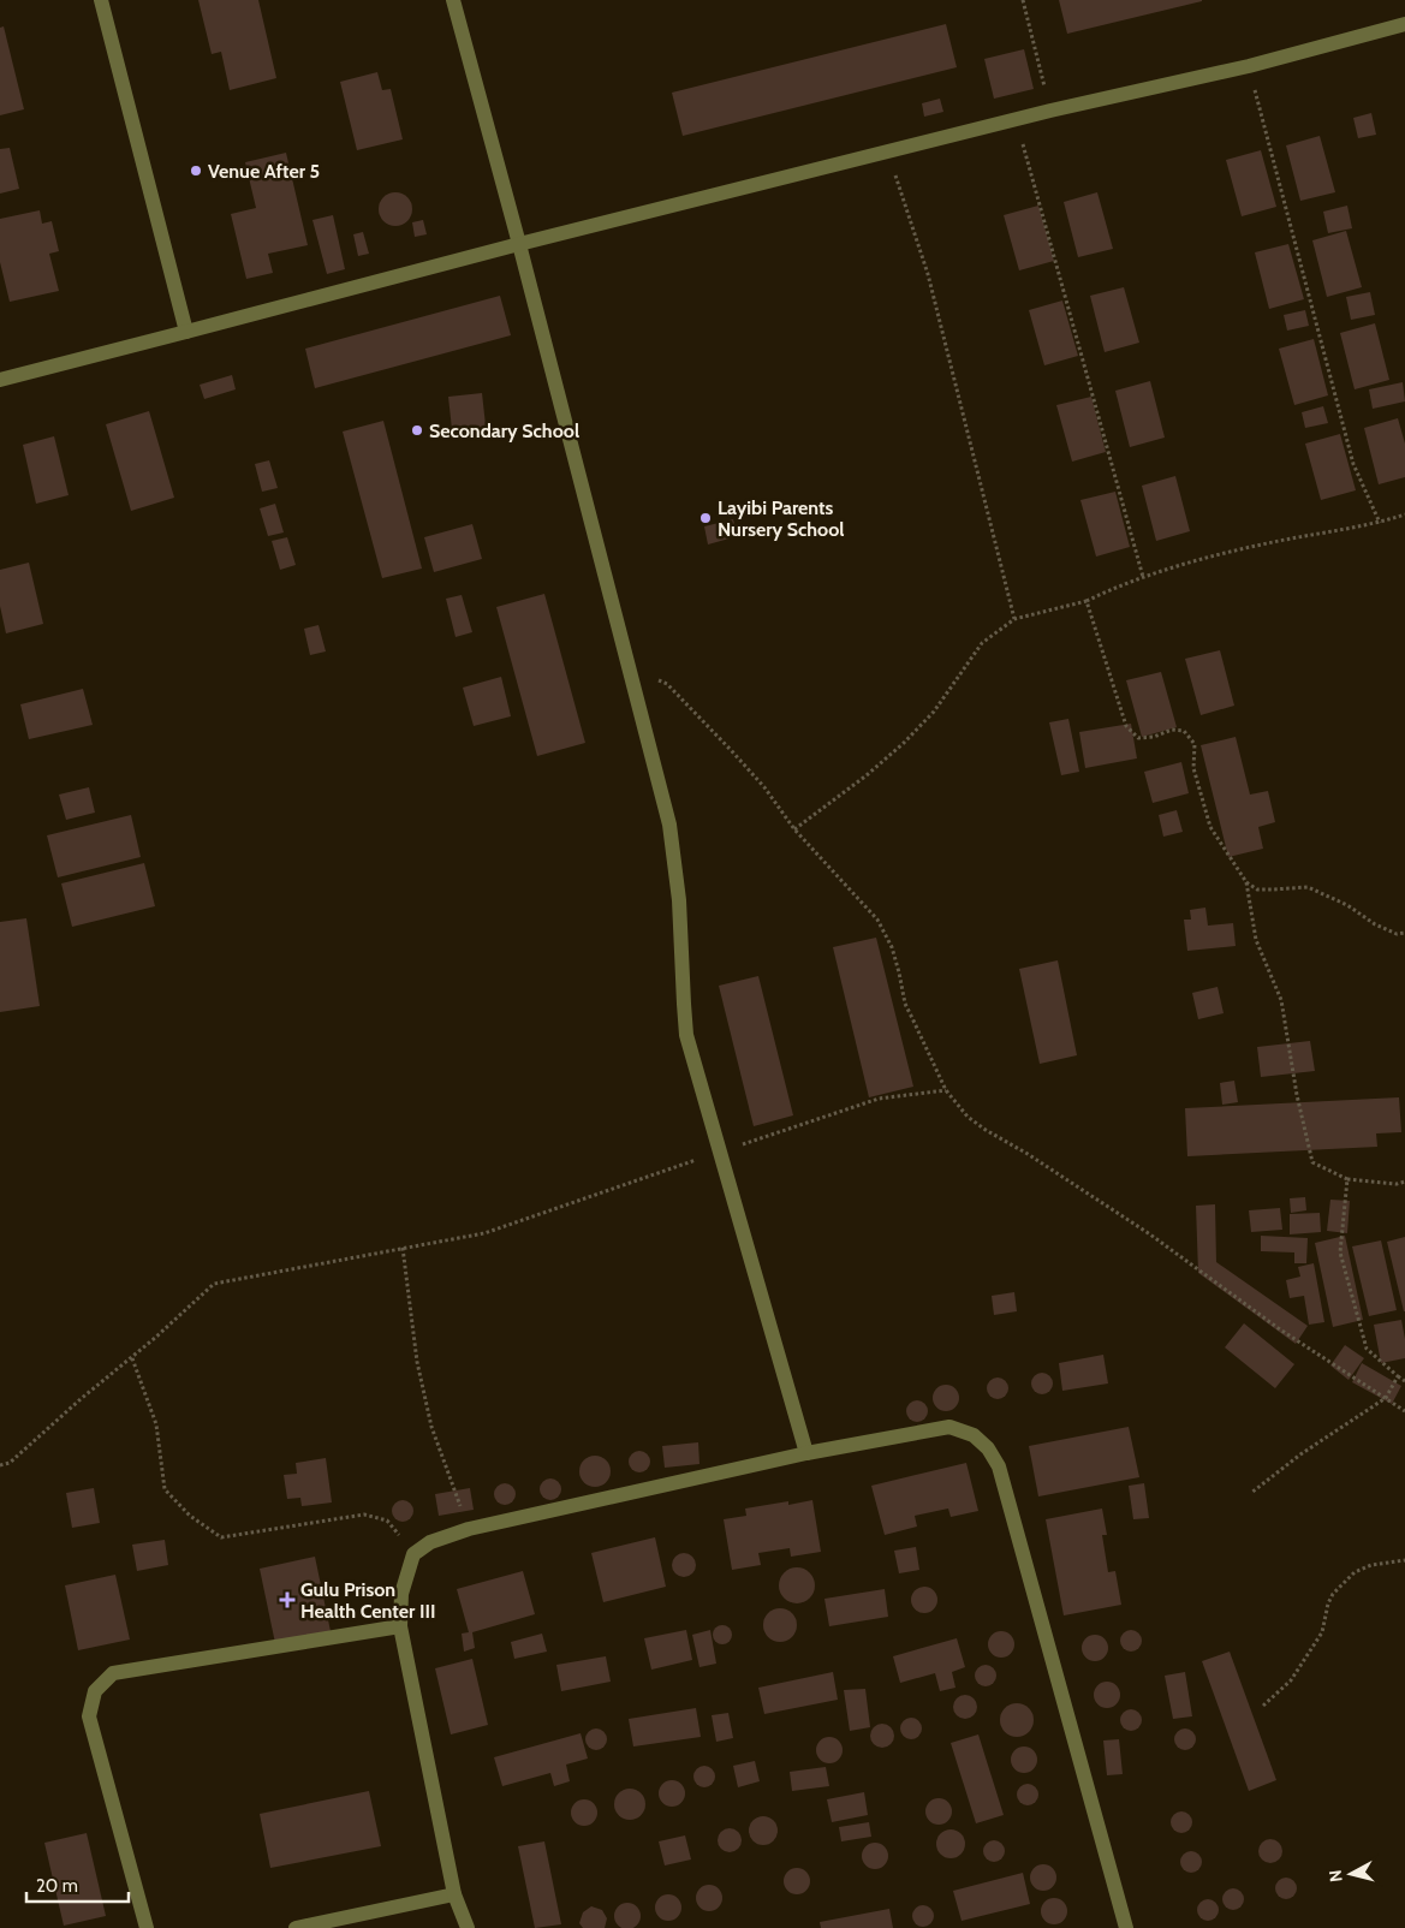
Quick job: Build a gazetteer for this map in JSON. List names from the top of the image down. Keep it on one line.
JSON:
{"places":{"other":["Venue After 5","Secondary School","Layibi Parents Nursery School"],"health":["Gulu Prison Health Center III"]},"scale_bar":"20 m","north":"left"}
